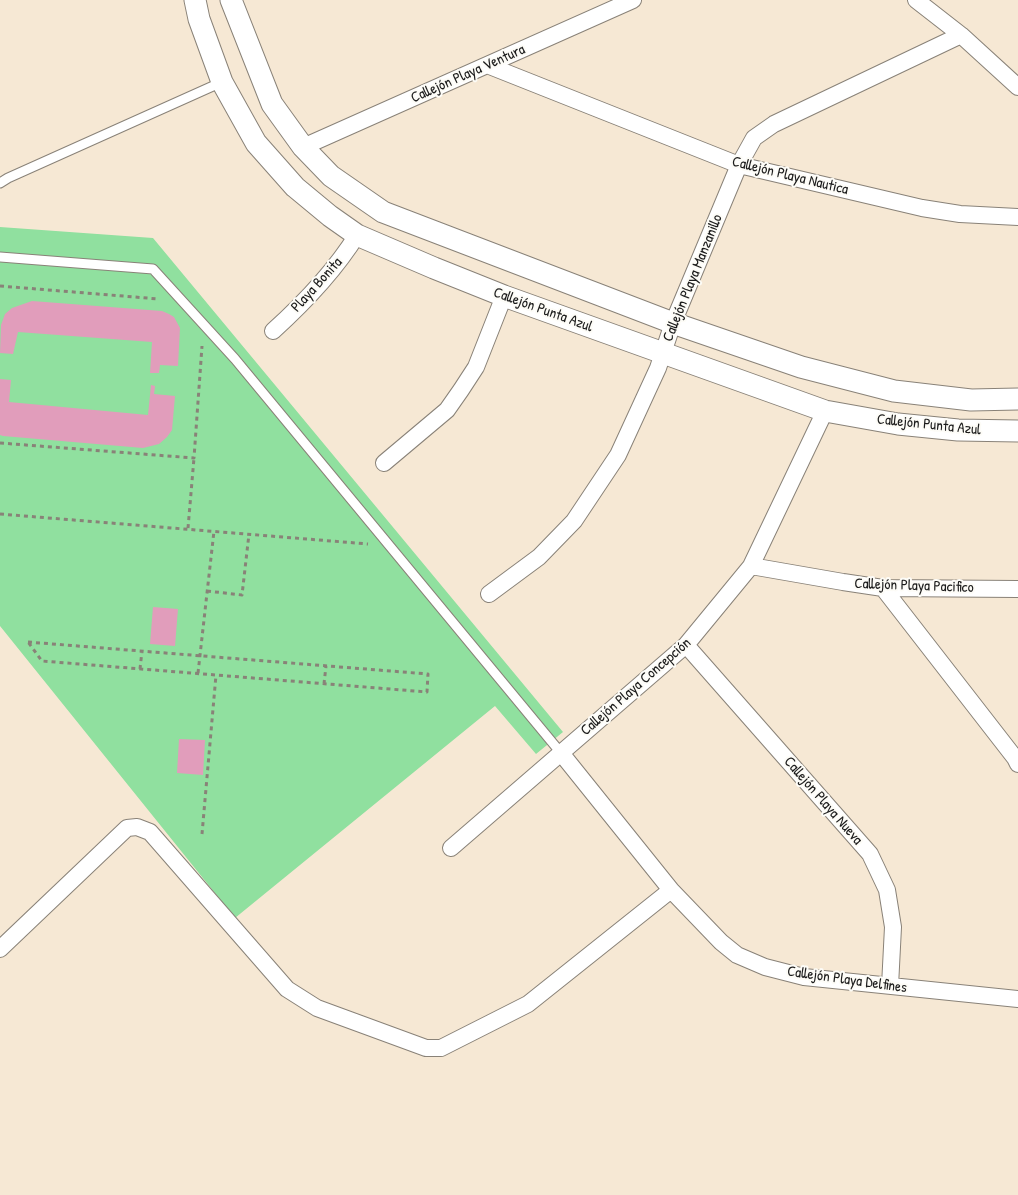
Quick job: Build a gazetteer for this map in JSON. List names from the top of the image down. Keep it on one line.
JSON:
{"streets":{"street":["Callejón Playa Ventura","Callejón Playa Nautica","Callejón Playa Manzanillo","Playa Bonita","Callejón Punta Azul","Callejón Playa Pacifico","Callejón Playa Concepción","Callejón Playa Nueva","Callejón Playa Delfines"]},"crossings":[["Callejón Playa Ventura","Callejón Playa Nautica"],["Callejón Playa Ventura","Callejón Punta Azul"],["Callejón Playa Nautica","Callejón Playa Manzanillo"],["Callejón Playa Manzanillo","Callejón Punta Azul"],["Playa Bonita","Callejón Punta Azul"],["Callejón Punta Azul","Callejón Playa Concepción"],["Callejón Playa Pacifico","Callejón Playa Concepción"],["Callejón Playa Concepción","Callejón Playa Nueva"],["Callejón Playa Concepción","Callejón Playa Delfines"],["Callejón Playa Nueva","Callejón Playa Delfines"]]}
